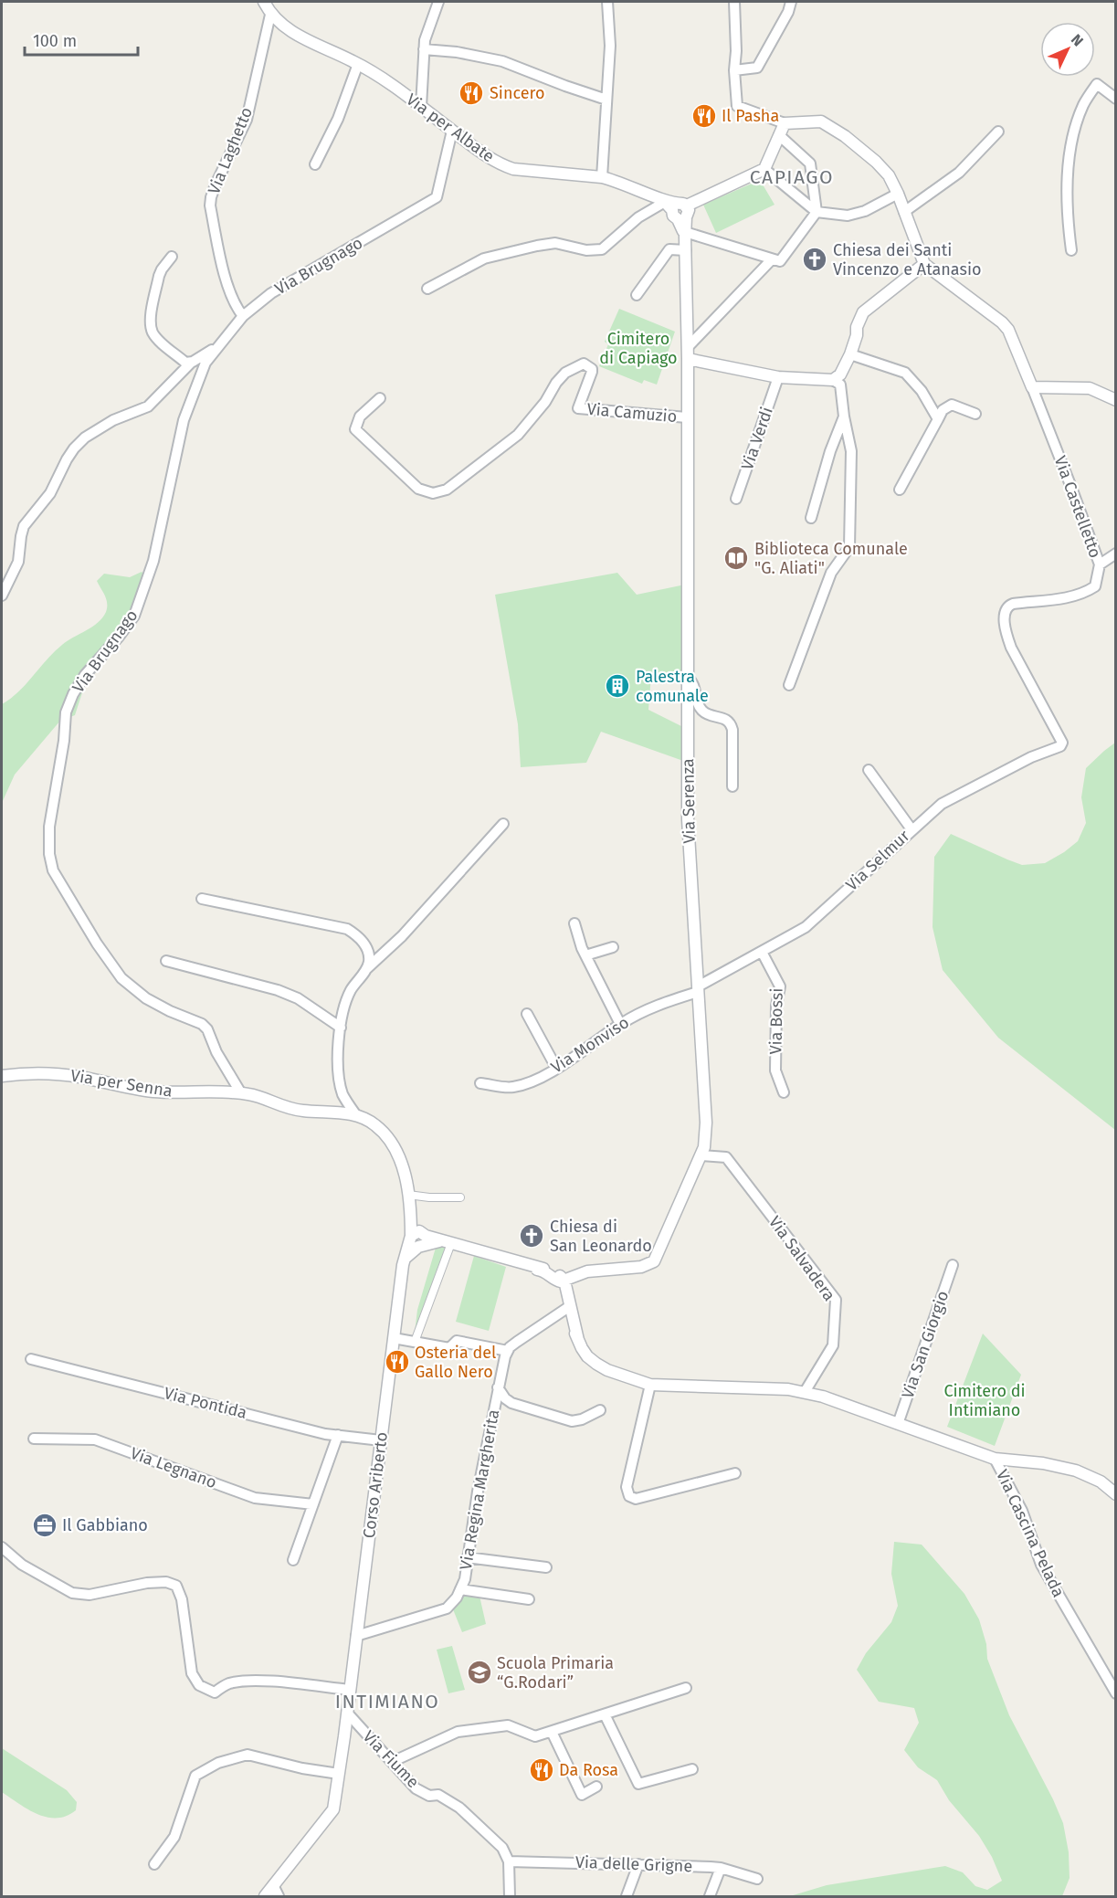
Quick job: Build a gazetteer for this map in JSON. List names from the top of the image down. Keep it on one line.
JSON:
{"streets":{"street":["Via per Albate","Via Laghetto","Via Brugnago","Via Camuzio","Via Verdi","Via Castelletto","Via Serenza","Via Selmur","Via Bossi","Via Monviso","Via per Senna","Via Salvadera","Via San Giorgio","Via Pontida","Via Legnano","Corso Ariberto","Via Regina Margherita","Via Cascina Pelada","Via Fiume","Via delle Grigne"]},"crossings":[["Via per Albate","Via Laghetto"],["Via per Albate","Via Brugnago"],["Via per Albate","Via Serenza"],["Via Laghetto","Via Brugnago"],["Via Brugnago","Via per Senna"],["Via Camuzio","Via Serenza"],["Via Castelletto","Via Selmur"],["Via Serenza","Via Selmur"],["Via Serenza","Via Monviso"],["Via Serenza","Via Salvadera"],["Via Selmur","Via Bossi"],["Via Selmur","Via Monviso"],["Via Pontida","Corso Ariberto"],["Corso Ariberto","Via Regina Margherita"],["Corso Ariberto","Via Fiume"],["Via Fiume","Via delle Grigne"]],"districts":["CAPIAGO","INTIMIANO"],"parks":["Cimitero di Capiago","Cimitero di Intimiano"],"places":{"restaurant":["Sincero","Il Pasha","Osteria del Gallo Nero","Da Rosa"],"church":["Chiesa dei Santi Vincenzo e Atanasio","Chiesa di San Leonardo"],"library":["Biblioteca Comunale \"G. Aliati\""],"building":["Palestra comunale"],"office":["Il Gabbiano"],"school or university":["Scuola Primaria “G.Rodari”"]},"scale_bar":"100 m","north":"top right"}
